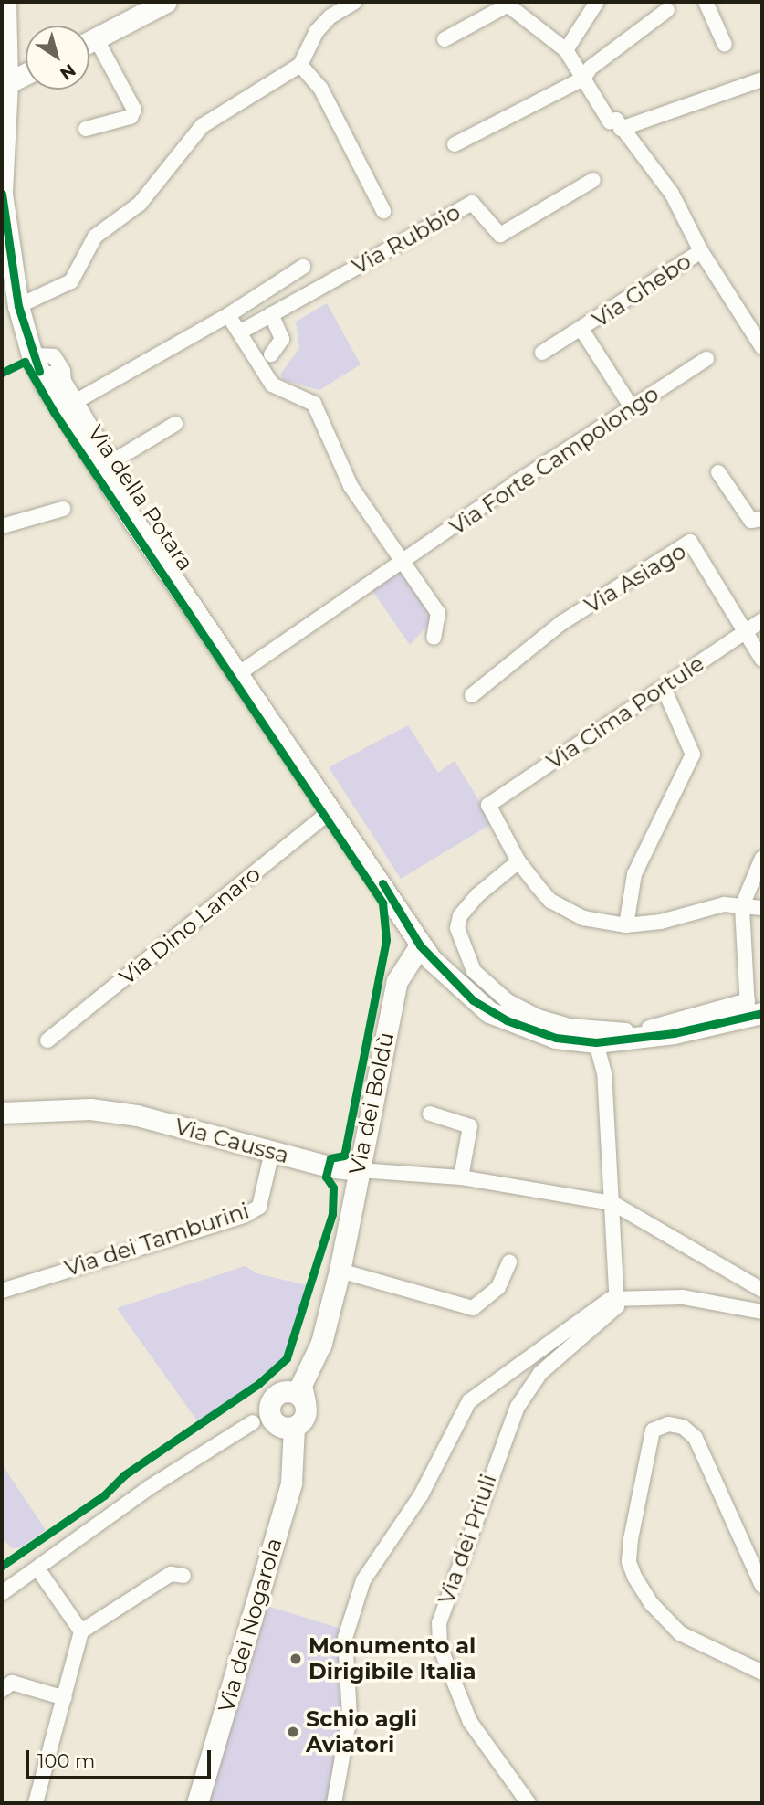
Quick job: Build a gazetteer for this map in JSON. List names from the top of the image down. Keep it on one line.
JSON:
{"streets":{"street":["Via Rubbio","Via Ghebo","Via Forte Campolongo","Via della Potara","Via Asiago","Via Cima Portule","Via Dino Lanaro","Via dei Boldù","Via Caussa","Via dei Tamburini","Via dei Priuli","Via dei Nogarola"]},"crossings":[["Via Ghebo","Via Forte Campolongo"],["Via Forte Campolongo","Via della Potara"],["Via della Potara","Via Dino Lanaro"],["Via della Potara","Via dei Boldù"],["Via Asiago","Via Cima Portule"],["Via dei Boldù","Via Caussa"],["Via dei Boldù","Via dei Nogarola"],["Via Caussa","Via dei Tamburini"]],"places":["Monumento al Dirigibile Italia","Schio agli Aviatori"],"scale_bar":"100 m","north":"bottom right"}
